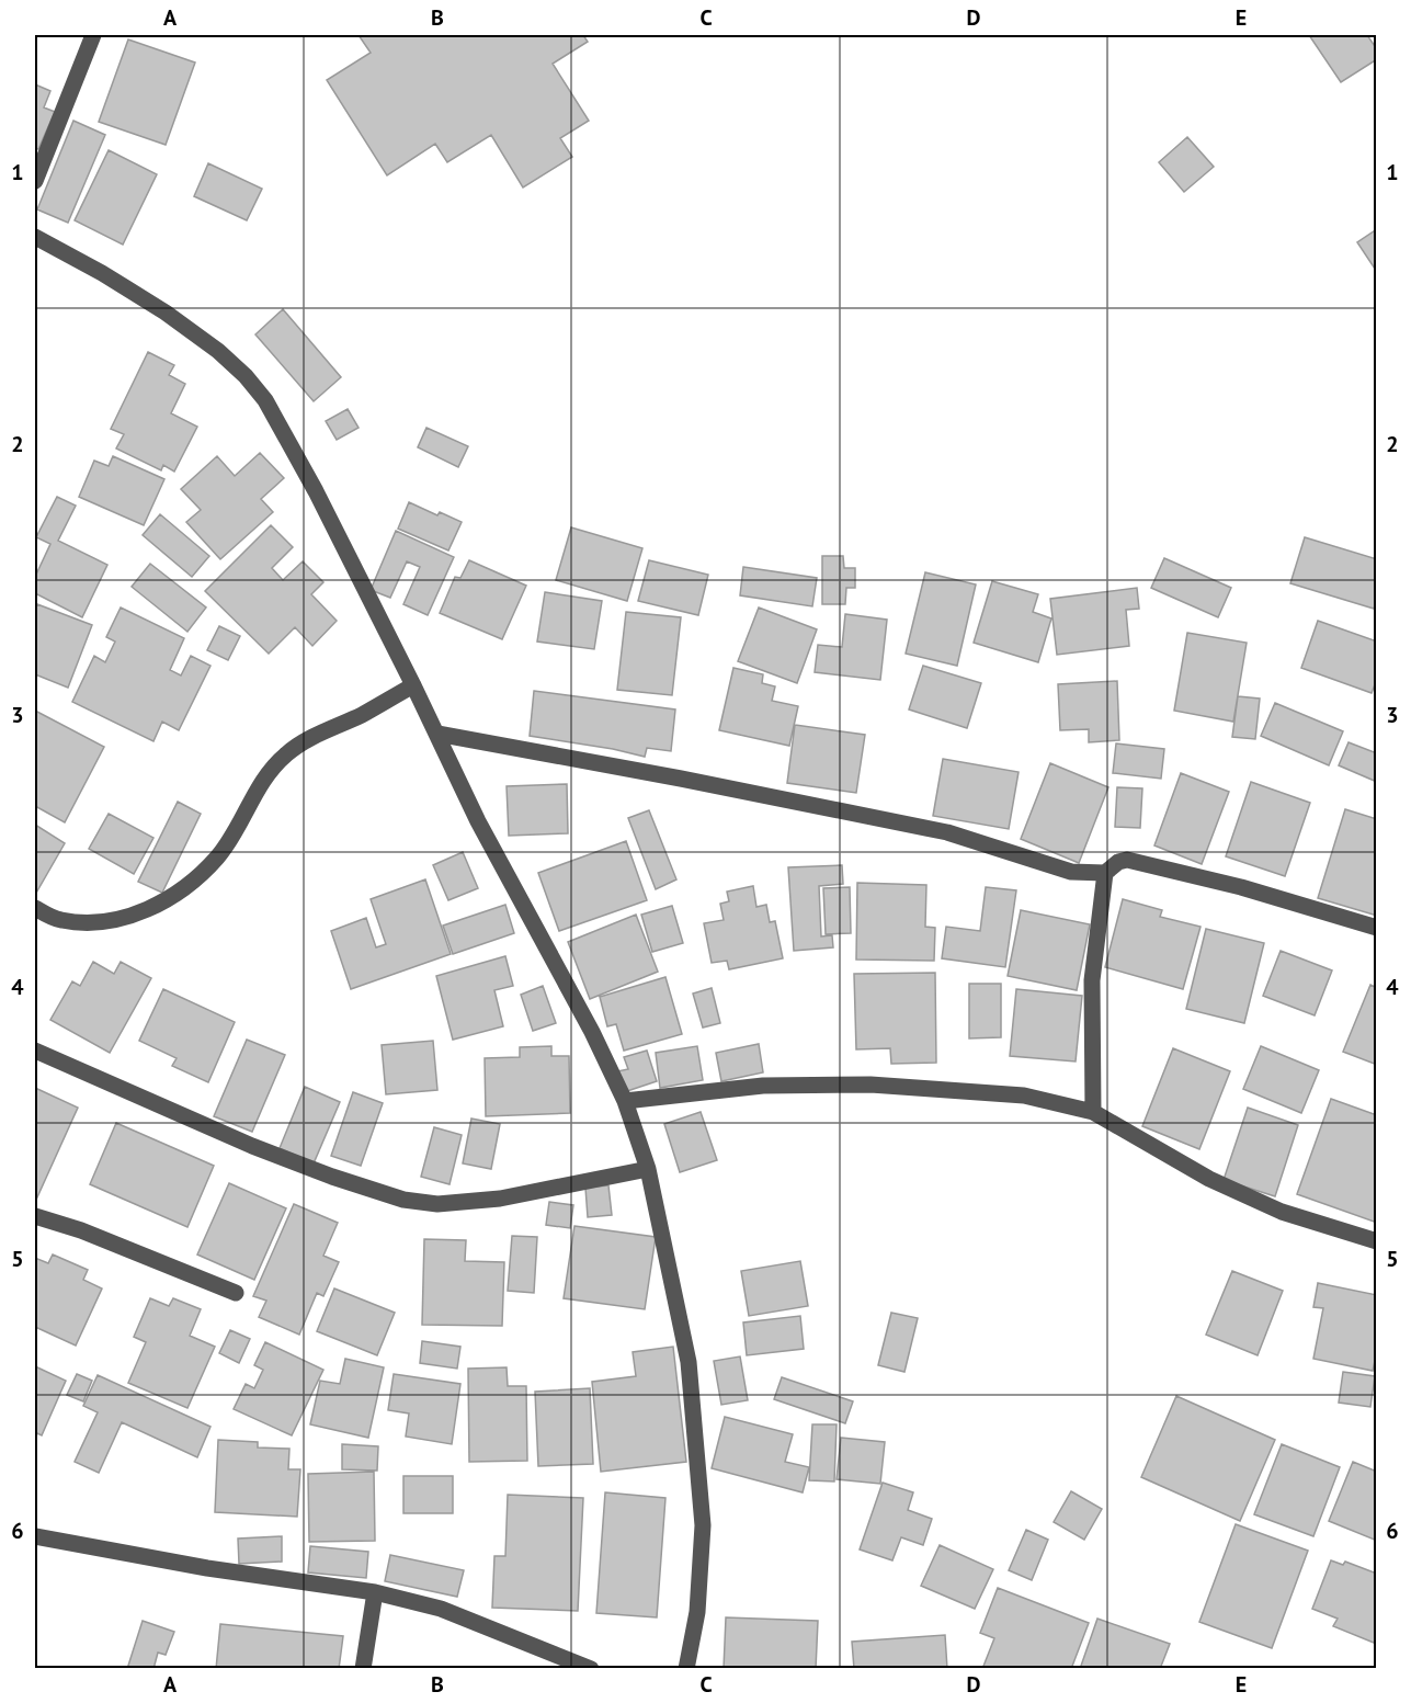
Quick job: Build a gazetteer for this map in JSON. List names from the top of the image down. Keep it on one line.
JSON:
{"grid":{"columns":["A","B","C","D","E"],"rows":["1","2","3","4","5","6"]}}
